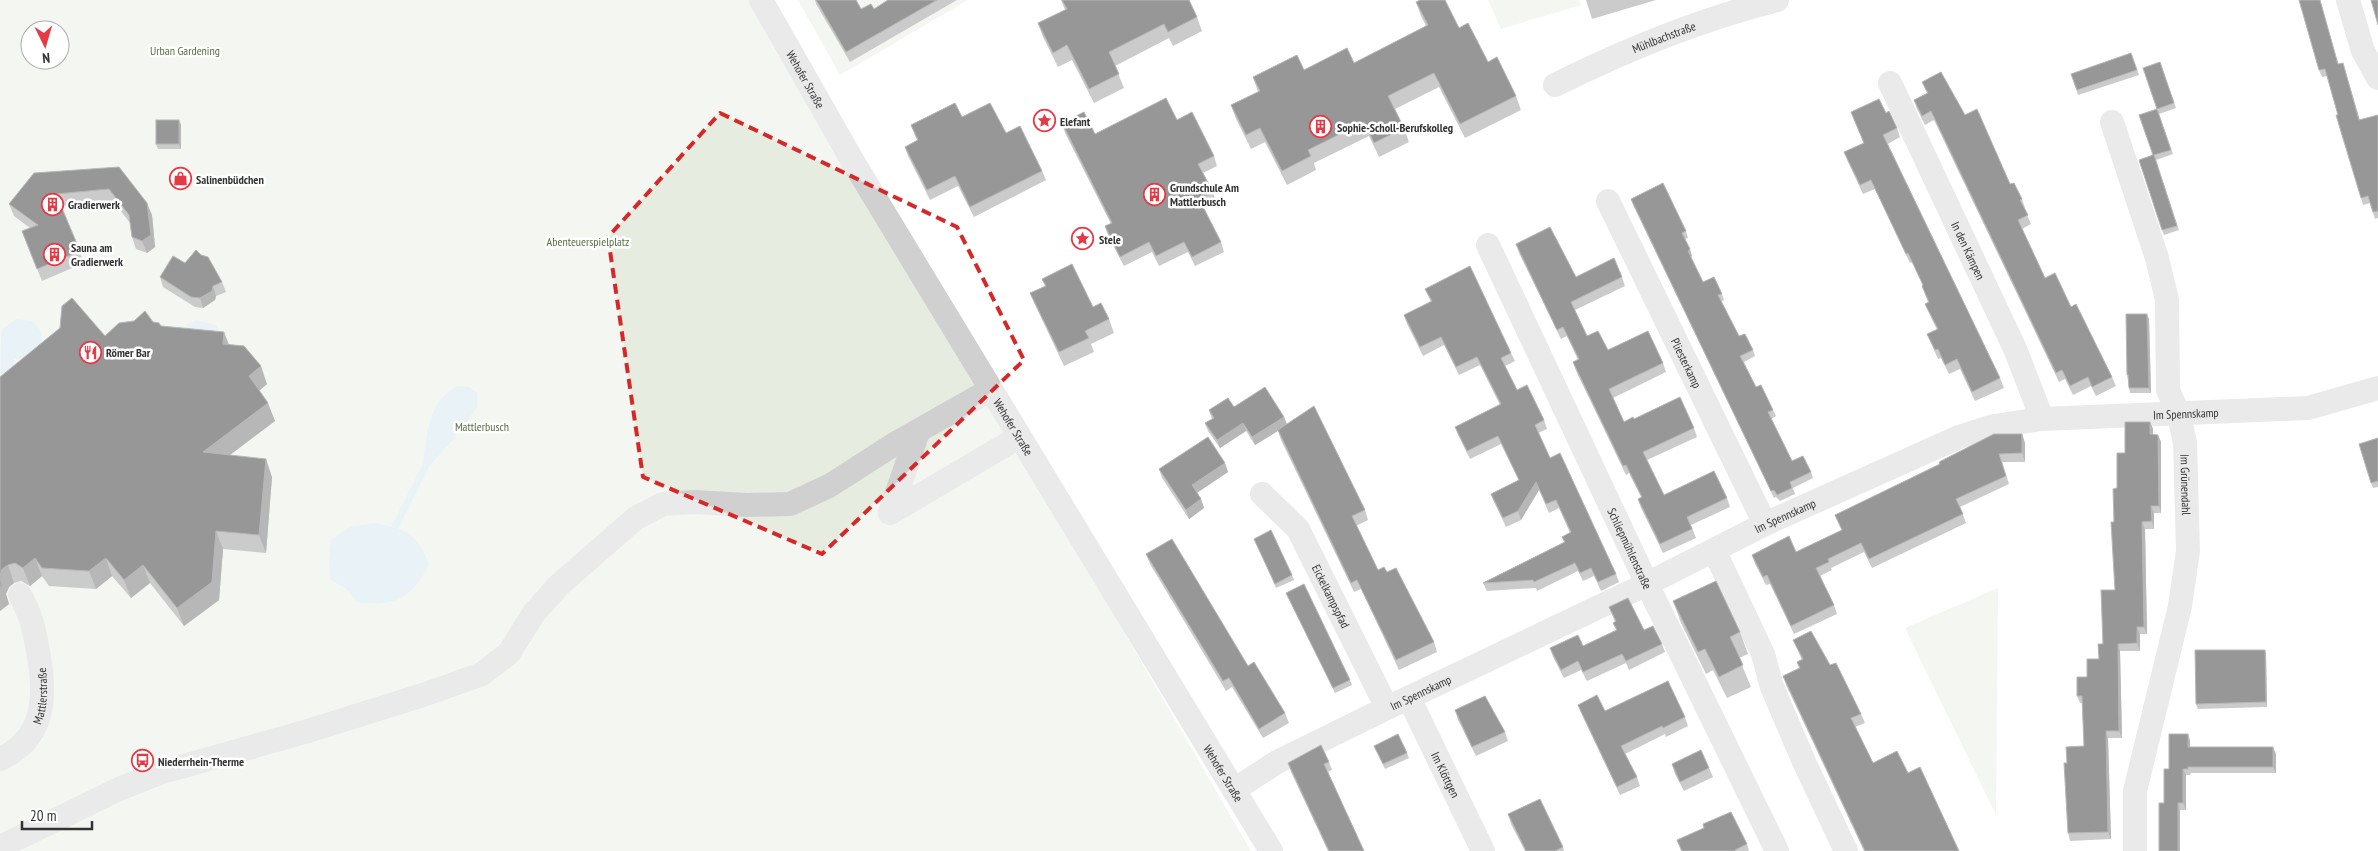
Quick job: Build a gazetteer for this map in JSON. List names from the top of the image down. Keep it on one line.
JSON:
{"streets":{"street":["Mühlbachstraße","Wehofer Straße","In den Kämpen","Pliesterkamp","Im Spennskamp","Im Grünendahl","Schliepmühlenstraße","Eickelkampspfad","Mattlerstraße","Im Klöttgen"]},"crossings":[["Wehofer Straße","Im Spennskamp"],["In den Kämpen","Im Spennskamp"],["Pliesterkamp","Im Spennskamp"],["Im Spennskamp","Im Grünendahl"],["Im Spennskamp","Schliepmühlenstraße"],["Im Spennskamp","Eickelkampspfad"],["Im Spennskamp","Im Klöttgen"]],"parks":["Urban Gardening","Abenteuerspielplatz","Mattlerbusch"],"places":{"place":["Elefant","Stele"],"building":["Sophie-Scholl-Berufskolleg","Grundschule Am Mattlerbusch","Gradierwerk","Sauna am Gradierwerk"],"shop":["Salinenbüdchen"],"restaurant":["Römer Bar"],"bus stop":["Niederrhein-Therme"]},"scale_bar":"20 m","north":"bottom"}
